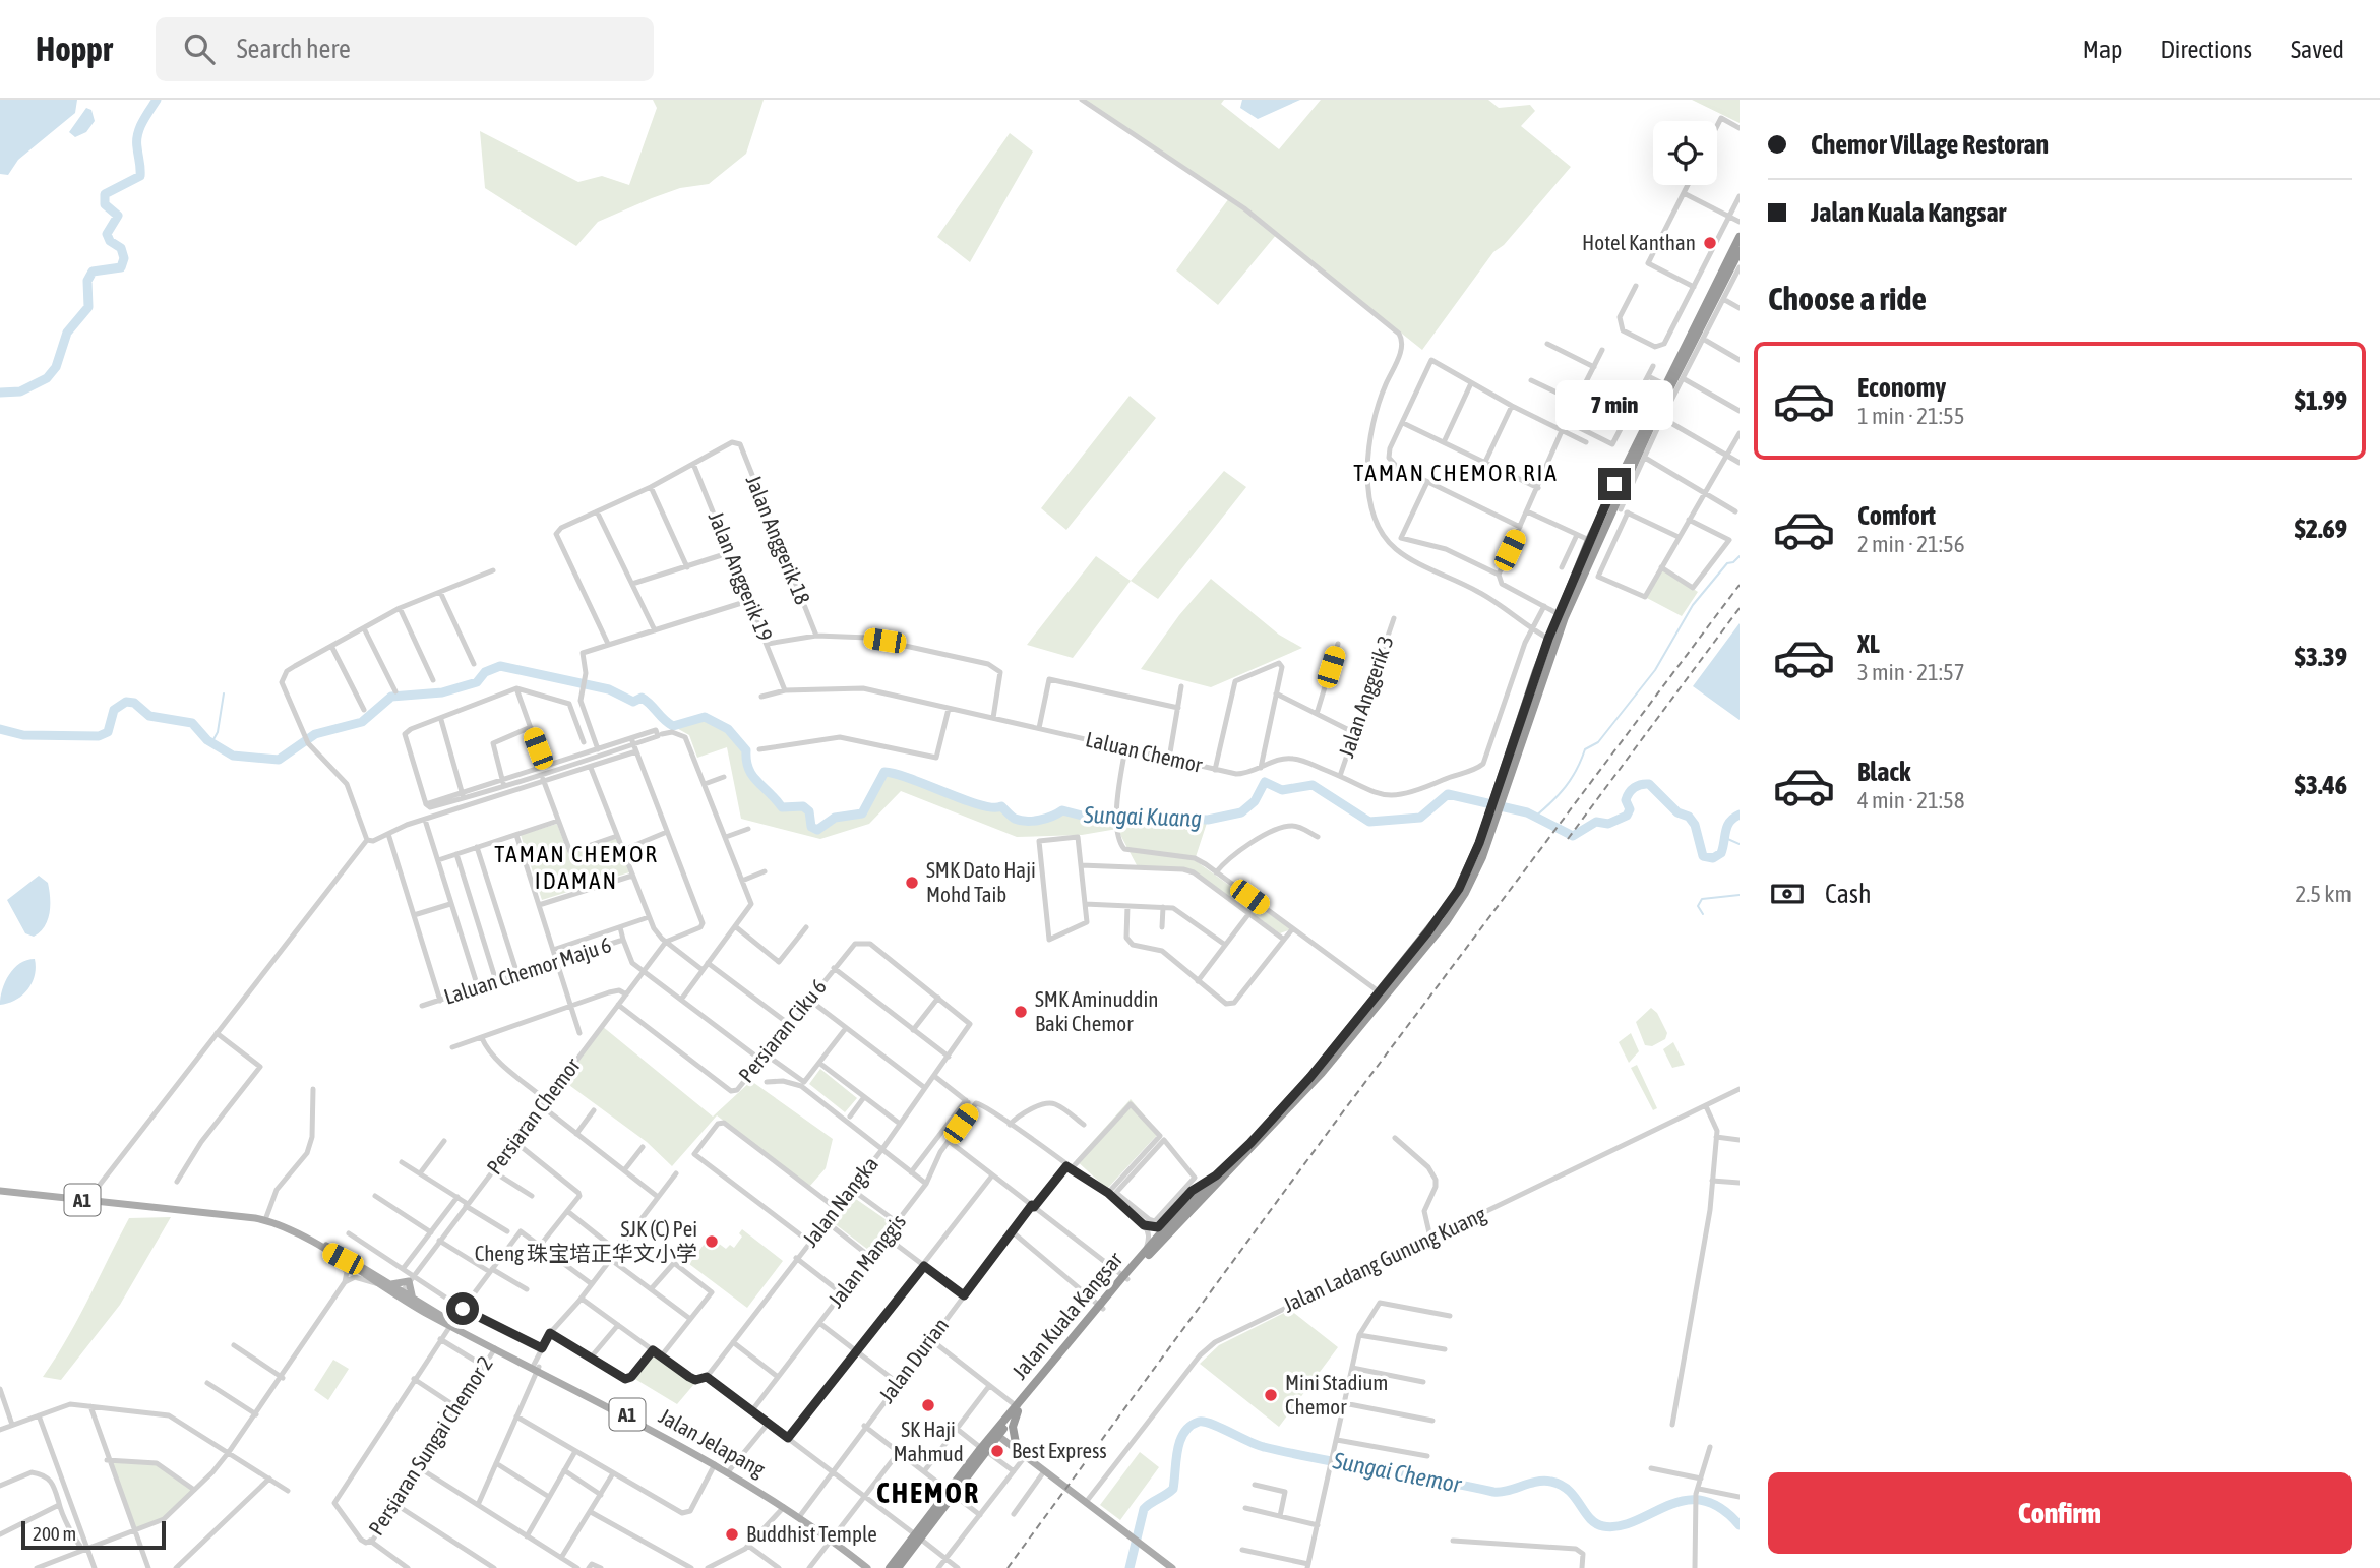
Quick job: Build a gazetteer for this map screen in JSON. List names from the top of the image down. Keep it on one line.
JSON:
{"streets":{"highway":["Jalan Kuala Kangsar"],"main road":["A1","Jalan Jelapang"],"street":["Jalan Anggerik 18","Jalan Anggerik 19","Jalan Anggerik 3","Laluan Chemor","Laluan Chemor Maju 6","Persiaran Ciku 6","Persiaran Chemor","Jalan Nangka","Jalan Ladang Gunung Kuang","Jalan Manggis","Jalan Durian","Persiaran Sungai Chemor 2"]},"crossings":[["Jalan Anggerik 18","Jalan Anggerik 19"],["Jalan Anggerik 19","Laluan Chemor"],["Jalan Anggerik 3","Laluan Chemor"],["Persiaran Ciku 6","Persiaran Chemor"],["Persiaran Ciku 6","Jalan Nangka"],["Persiaran Chemor","Jalan Jelapang"],["Jalan Durian","Jalan Jelapang"],["Jalan Jelapang","Persiaran Sungai Chemor 2"]],"districts":["TAMAN CHEMOR RIA","TAMAN CHEMOR IDAMAN","CHEMOR"],"water":["Sungai Kuang","Sungai Chemor"],"places":["Hotel Kanthan","SMK Dato Haji Mohd Taib","SMK Aminuddin Baki Chemor","SJK (C) Pei Cheng 珠宝培正华文小学","Mini Stadium Chemor","SK Haji Mahmud","Best Express","Buddhist Temple"],"scale_bar":"200 m","page":{"header":"Hoppr","search":"Search here","nav":["Map","Directions","Saved"],"banner":["Chemor Village Restoran","Jalan Kuala Kangsar"],"heading":"Choose a ride","list":[{"name":"Economy","note":"1 min · 21:55","value":"$1.99"},{"name":"Comfort","note":"2 min · 21:56","value":"$2.69"},{"name":"XL","note":"3 min · 21:57","value":"$3.39"},{"name":"Black","note":"4 min · 21:58","value":"$3.46"}],"bubble":"7 min","pay":["Cash","2.5 km"],"buttons":"Confirm","scale":"200 m"}}
